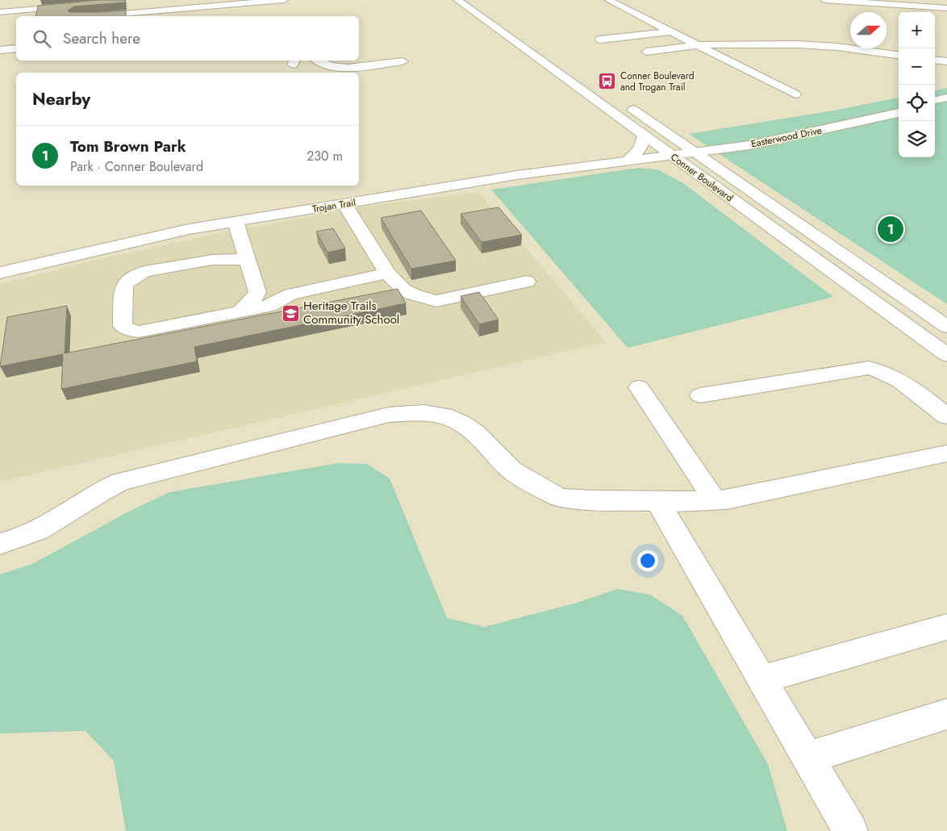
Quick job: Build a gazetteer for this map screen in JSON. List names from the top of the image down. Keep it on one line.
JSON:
{"streets":{"main road":["Easterwood Drive","Conner Boulevard","Trojan Trail"]},"crossings":[["Easterwood Drive","Conner Boulevard"],["Easterwood Drive","Trojan Trail"],["Conner Boulevard","Trojan Trail"]],"places":{"bus stop":["Conner Boulevard and Trogan Trail"],"school or university":["Heritage Trails Community School"]},"north":"right","page":{"map_buttons":["+","−"],"search":"Search here","heading":"Nearby","list":[{"mark":"1","name":"Tom Brown Park","note":"Park · Conner Boulevard","value":"230 m"}],"pins":"1"}}
